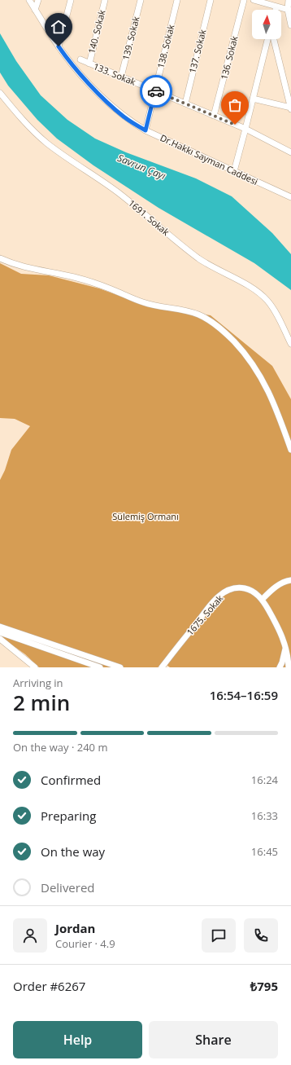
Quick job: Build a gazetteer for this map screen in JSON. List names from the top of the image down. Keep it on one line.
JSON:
{"streets":{"street":["140. Sokak","139. Sokak","138. Sokak","137. Sokak","136. Sokak","133. Sokak","Dr.Hakkı Sayman Caddesi","1691. Sokak","1675. Sokak"]},"crossings":[["140. Sokak","133. Sokak"],["139. Sokak","133. Sokak"],["138. Sokak","133. Sokak"],["138. Sokak","Dr.Hakkı Sayman Caddesi"],["137. Sokak","133. Sokak"],["136. Sokak","133. Sokak"]],"water":["Savrun Çayı"],"parks":["Sülemiş Ormanı"],"north":"top","page":{"heading":["2 min","Arriving in","16:54–16:59"],"panel":["Jordan","Courier · 4.9","Order #6267","₺795"],"bar":"On the way · 240 m","list":[["Confirmed","16:24"],["Preparing","16:33"],["On the way","16:45"],"Delivered"],"buttons":["Help","Share"]}}
